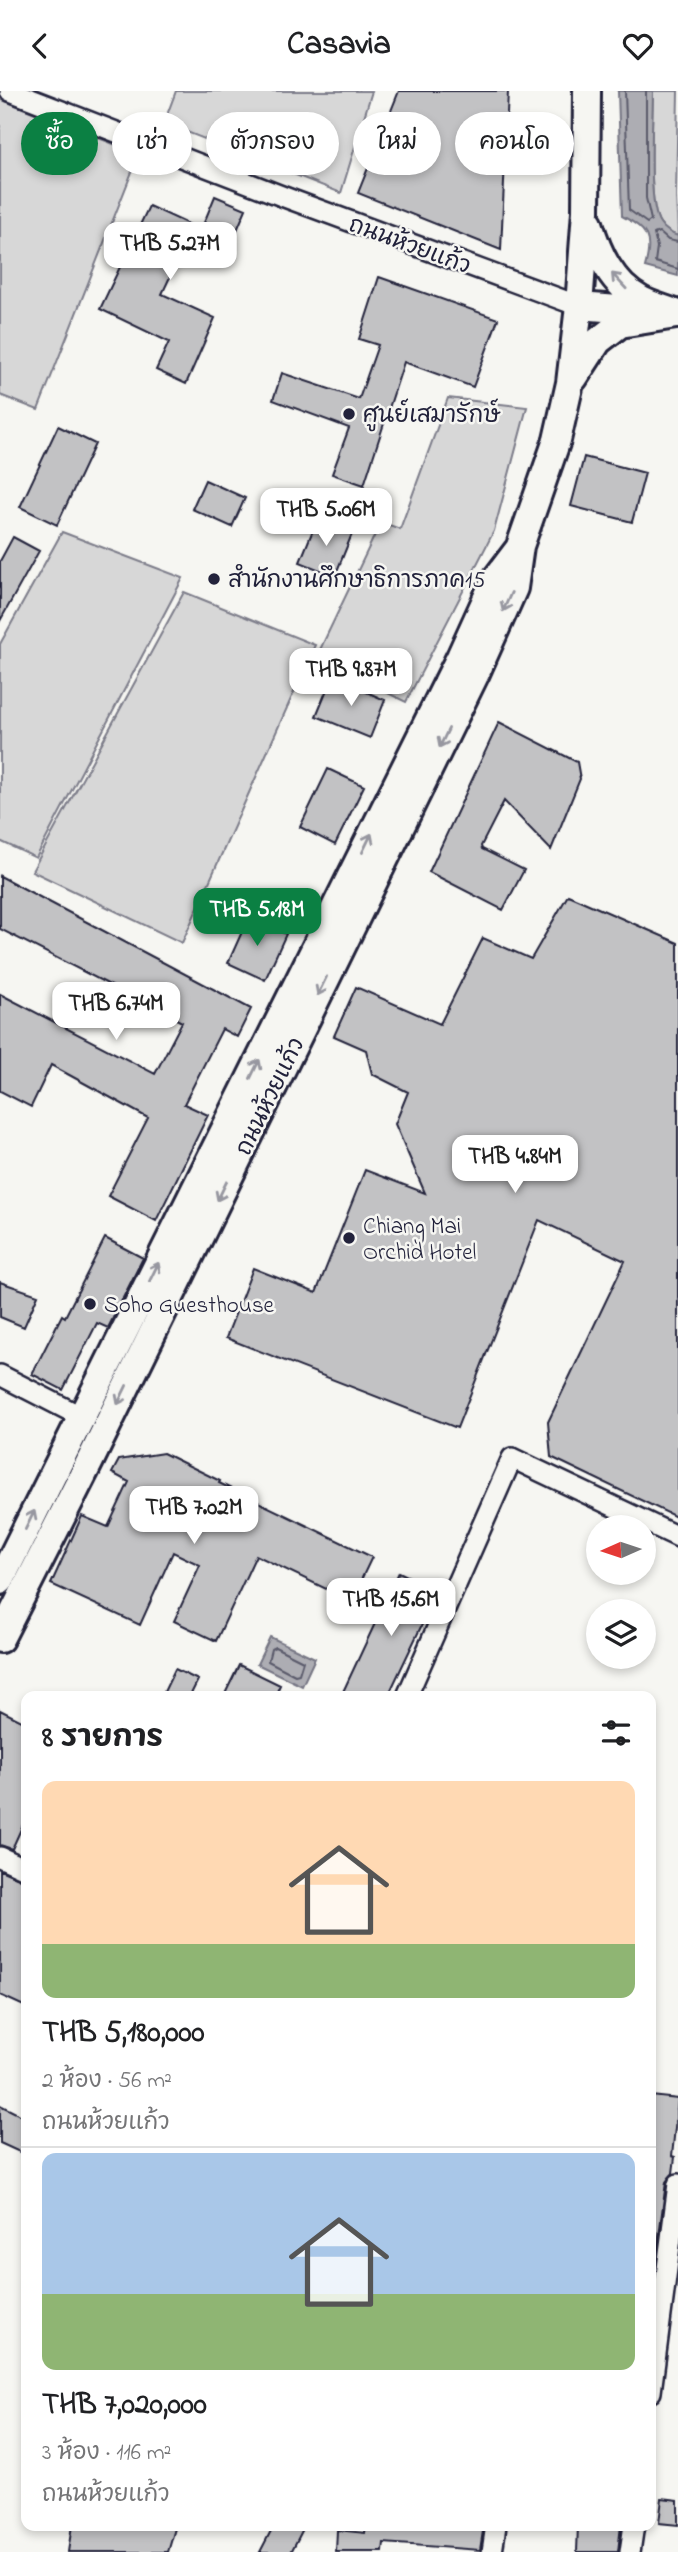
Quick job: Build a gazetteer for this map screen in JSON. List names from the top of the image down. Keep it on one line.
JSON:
{"streets":{"main road":["ถนนห้วยแก้ว"]},"places":["ศูนย์เสมารักษ์","สำนักงานศึกษาธิการภาค15","Chiang Mai Orchid Hotel","Soho Guesthouse"],"north":"left","page":{"header":"Casavia","chip":["ซื้อ","เช่า","ตัวกรอง","ใหม่","คอนโด"],"price":["THB 5.27M","THB 5.06M","THB 9.87M","THB 5.18M","THB 6.74M","THB 4.84M","THB 7.02M","THB 15.6M"],"heading":"8 รายการ","list":[{"name":"THB 5,180,000","note":"2 ห้อง · 56 m² · ถนนห้วยแก้ว"},{"name":"THB 7,020,000","note":"3 ห้อง · 116 m² · ถนนห้วยแก้ว"}]}}
